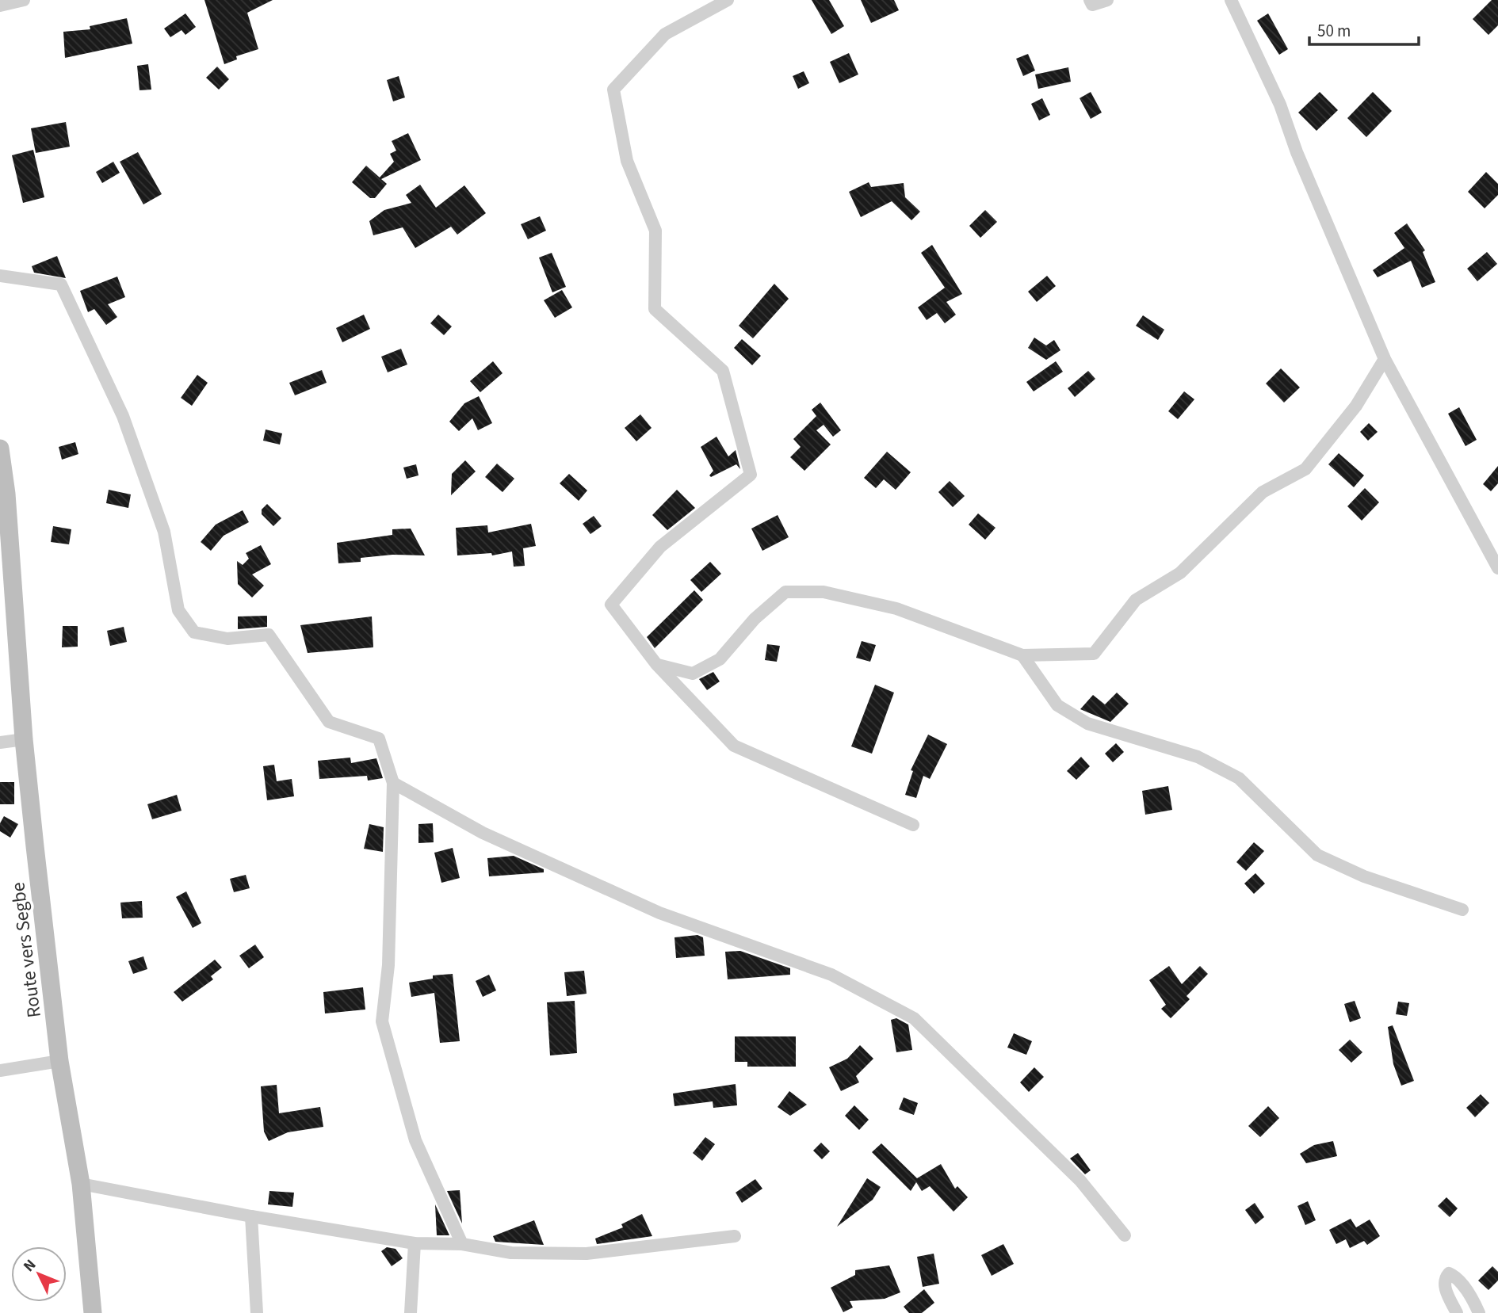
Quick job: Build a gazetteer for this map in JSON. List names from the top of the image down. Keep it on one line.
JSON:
{"streets":{"main road":["Route vers Segbe"]},"scale_bar":"50 m","north":"top left"}
